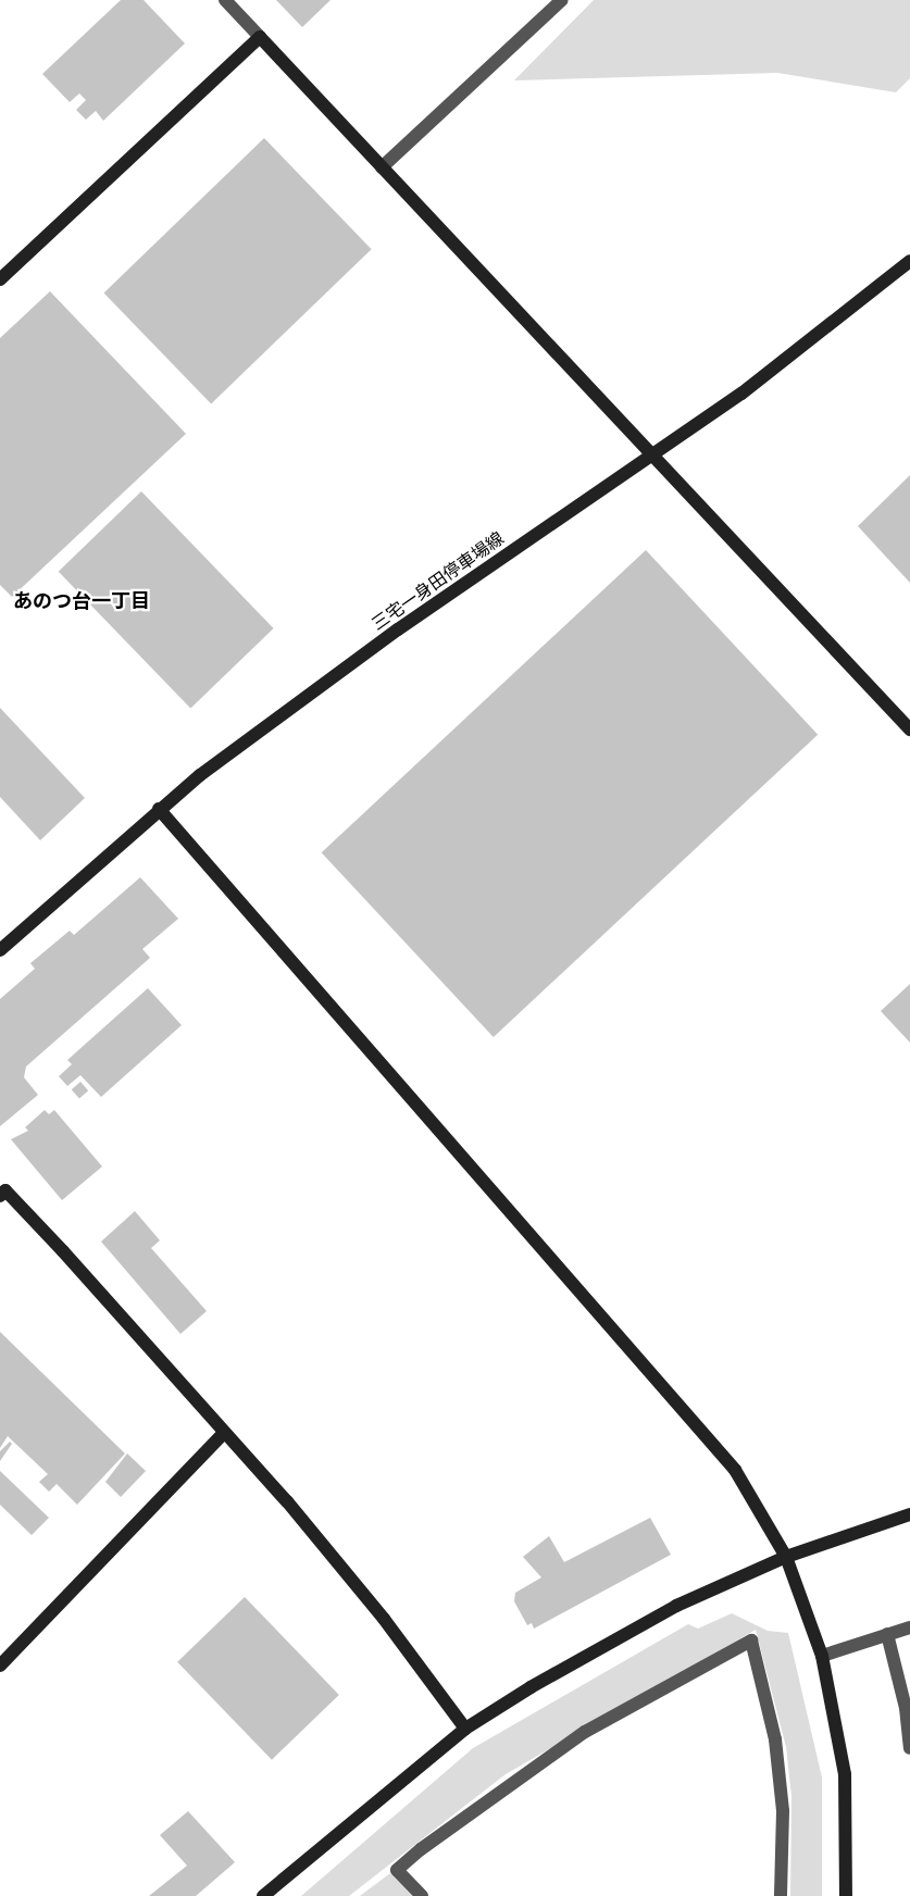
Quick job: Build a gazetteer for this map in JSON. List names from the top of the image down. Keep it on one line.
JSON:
{"streets":{"street":["三宅一身田停車場線"]},"districts":["あのつ台一丁目"]}
